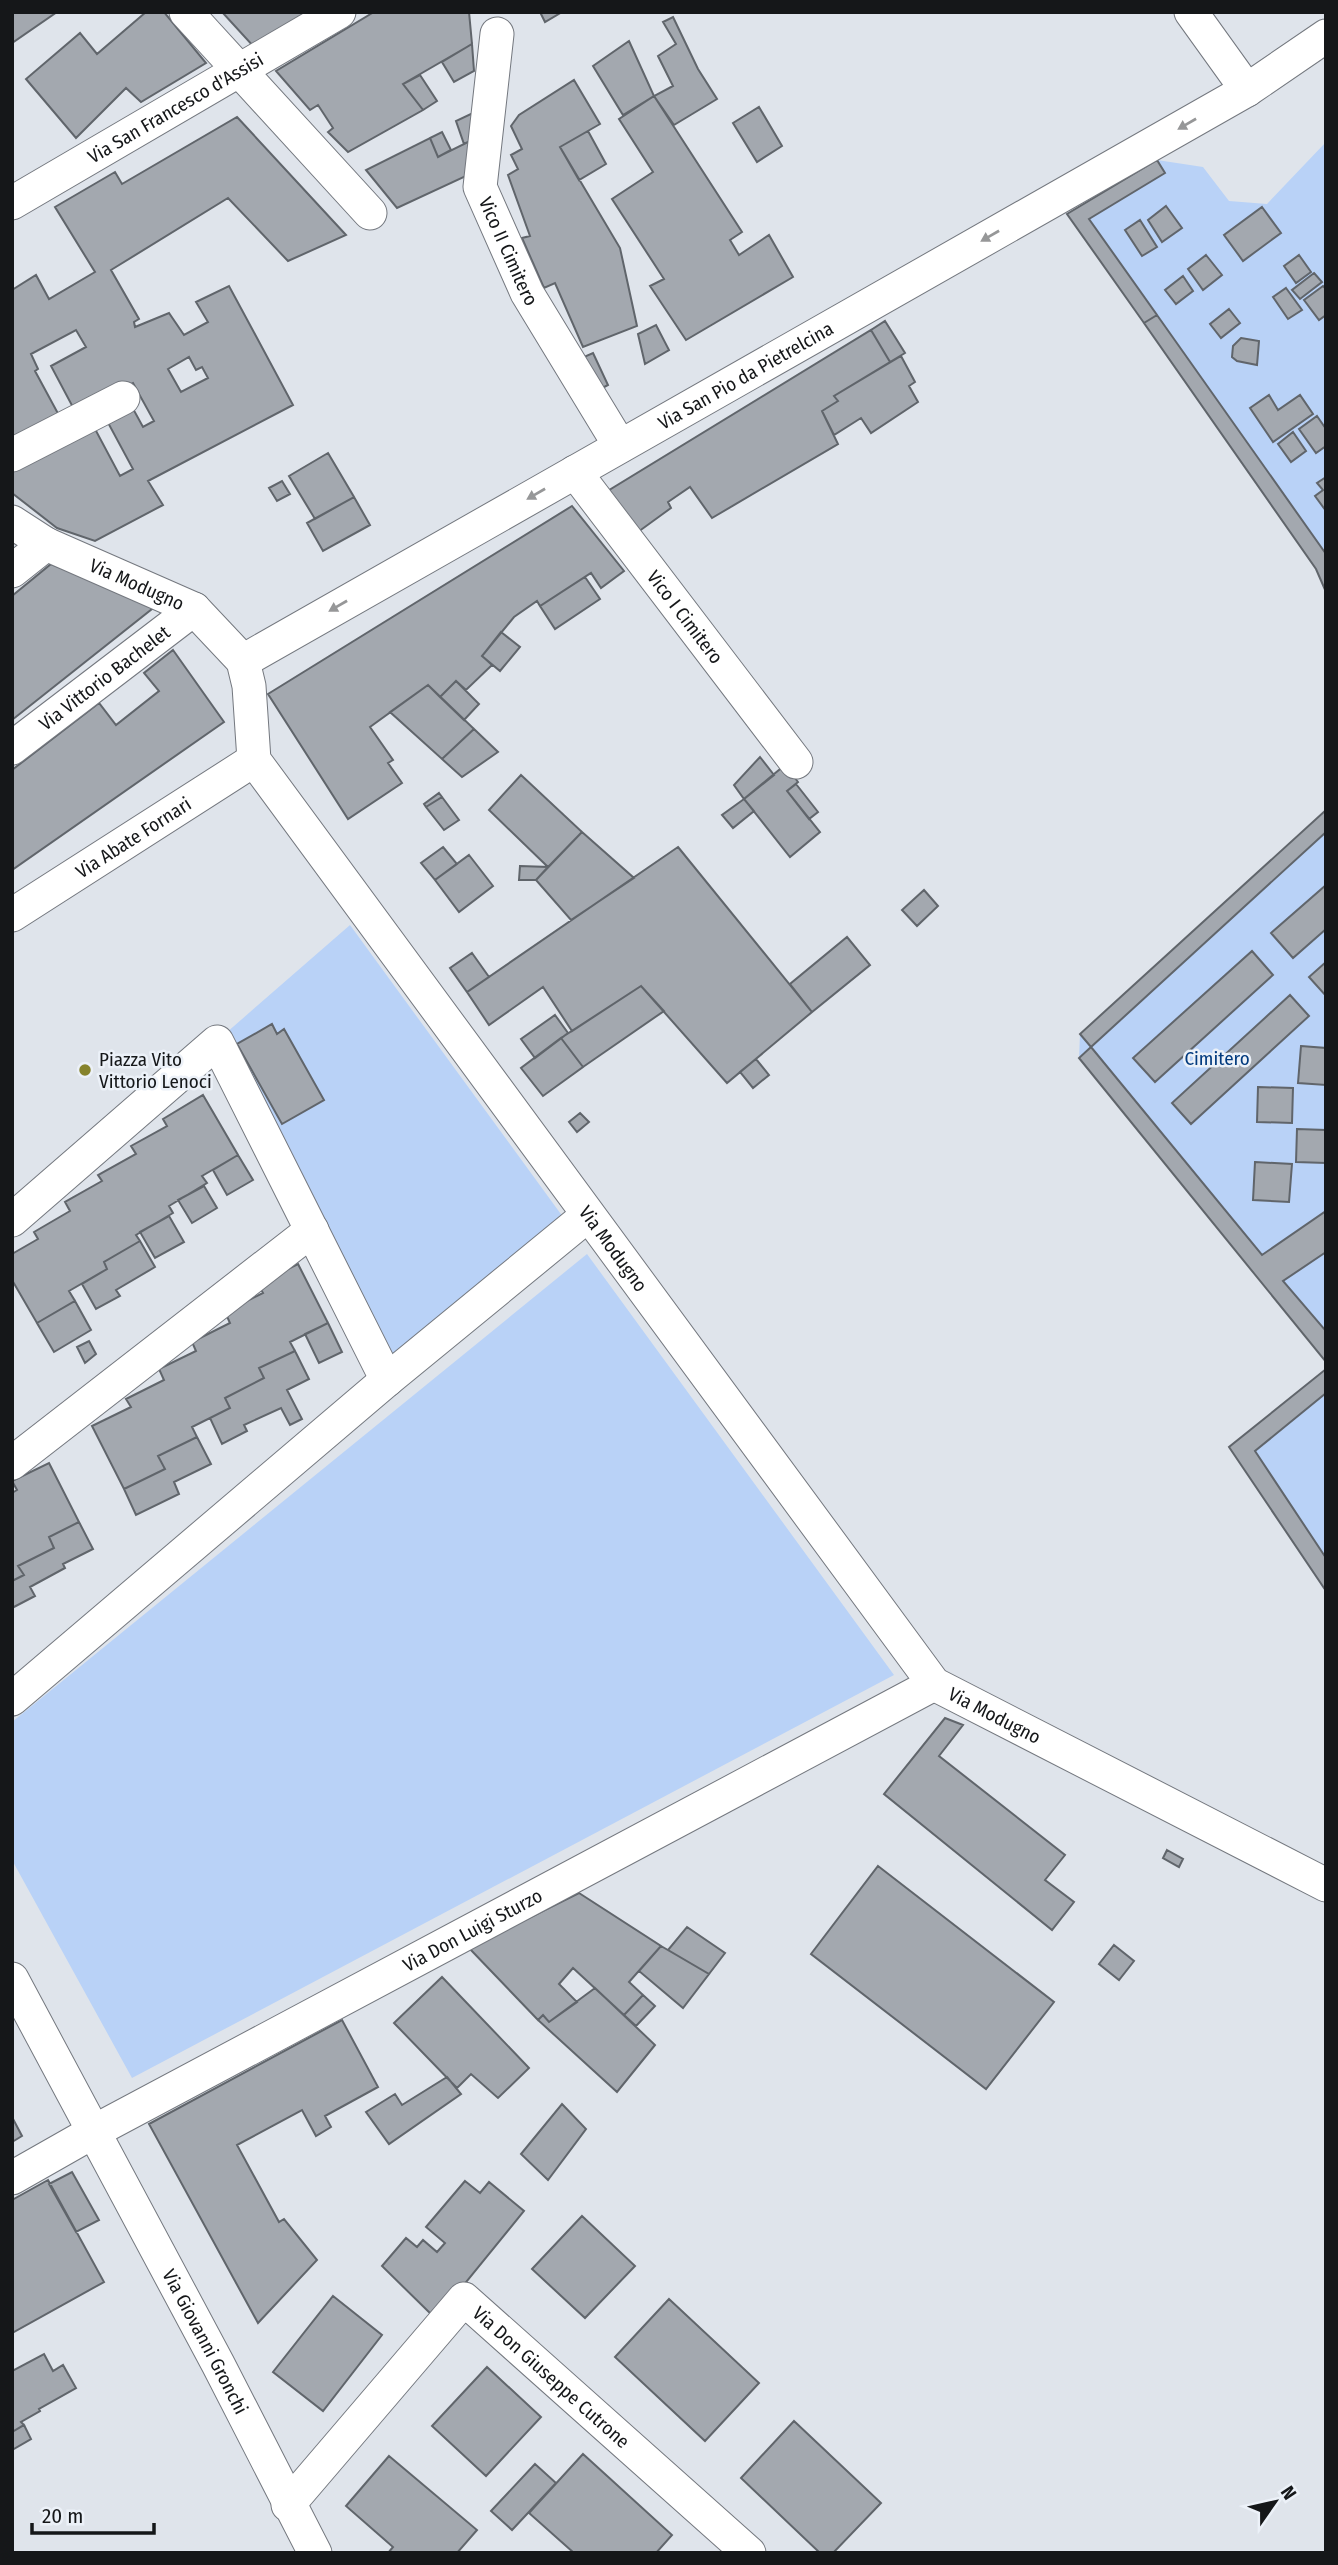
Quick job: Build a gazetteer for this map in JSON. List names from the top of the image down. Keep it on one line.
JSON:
{"streets":{"street":["Via San Francesco d'Assisi","Vico II Cimitero","Via San Pio da Pietrelcina","Via Modugno","Vico I Cimitero","Via Vittorio Bachelet","Via Abate Fornari","Via Don Luigi Sturzo","Via Giovanni Gronchi","Via Don Giuseppe Cutrone"]},"crossings":[["Vico II Cimitero","Via San Pio da Pietrelcina"],["Via San Pio da Pietrelcina","Via Modugno"],["Via San Pio da Pietrelcina","Vico I Cimitero"],["Via Modugno","Via Vittorio Bachelet"],["Via Modugno","Via Abate Fornari"],["Via Modugno","Via Don Luigi Sturzo"],["Via Don Luigi Sturzo","Via Giovanni Gronchi"],["Via Giovanni Gronchi","Via Don Giuseppe Cutrone"]],"one_way":["Via San Pio da Pietrelcina"],"parks":["Cimitero"],"places":["Piazza Vito Vittorio Lenoci"],"scale_bar":"20 m","north":"top right"}
